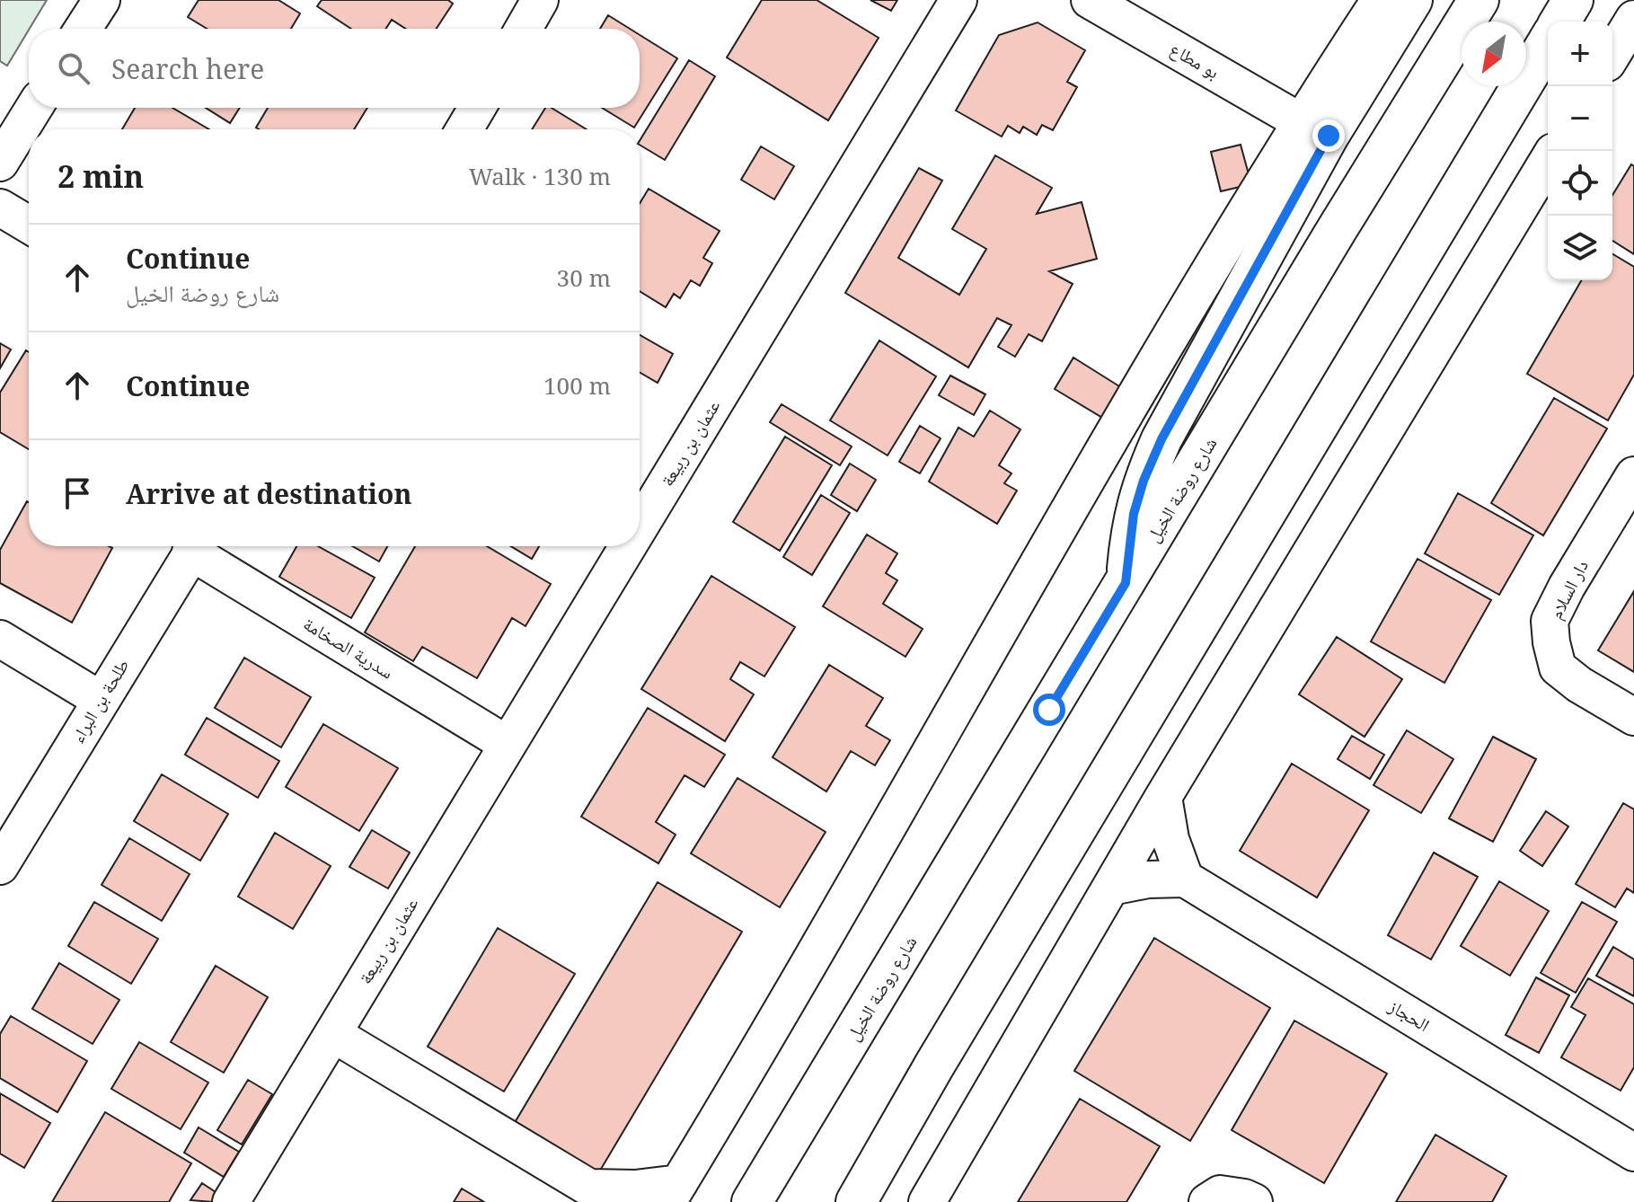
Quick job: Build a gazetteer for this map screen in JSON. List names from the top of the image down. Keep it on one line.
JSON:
{"streets":{"main road":["شارع روضة الخيل"],"street":["بو مطاع","عثمان بن ربيعة","دار السلام","سدرية الصخامة","طلحة بن البراء","الحجاز"]},"crossings":[["عثمان بن ربيعة","سدرية الصخامة"]],"north":"bottom left","page":{"map_buttons":["+","−"],"search":"Search here","heading":["2 min","Walk · 130 m"],"list":[["Continue","شارع روضة الخيل","30 m"],["Continue","100 m"],"Arrive at destination"]}}
